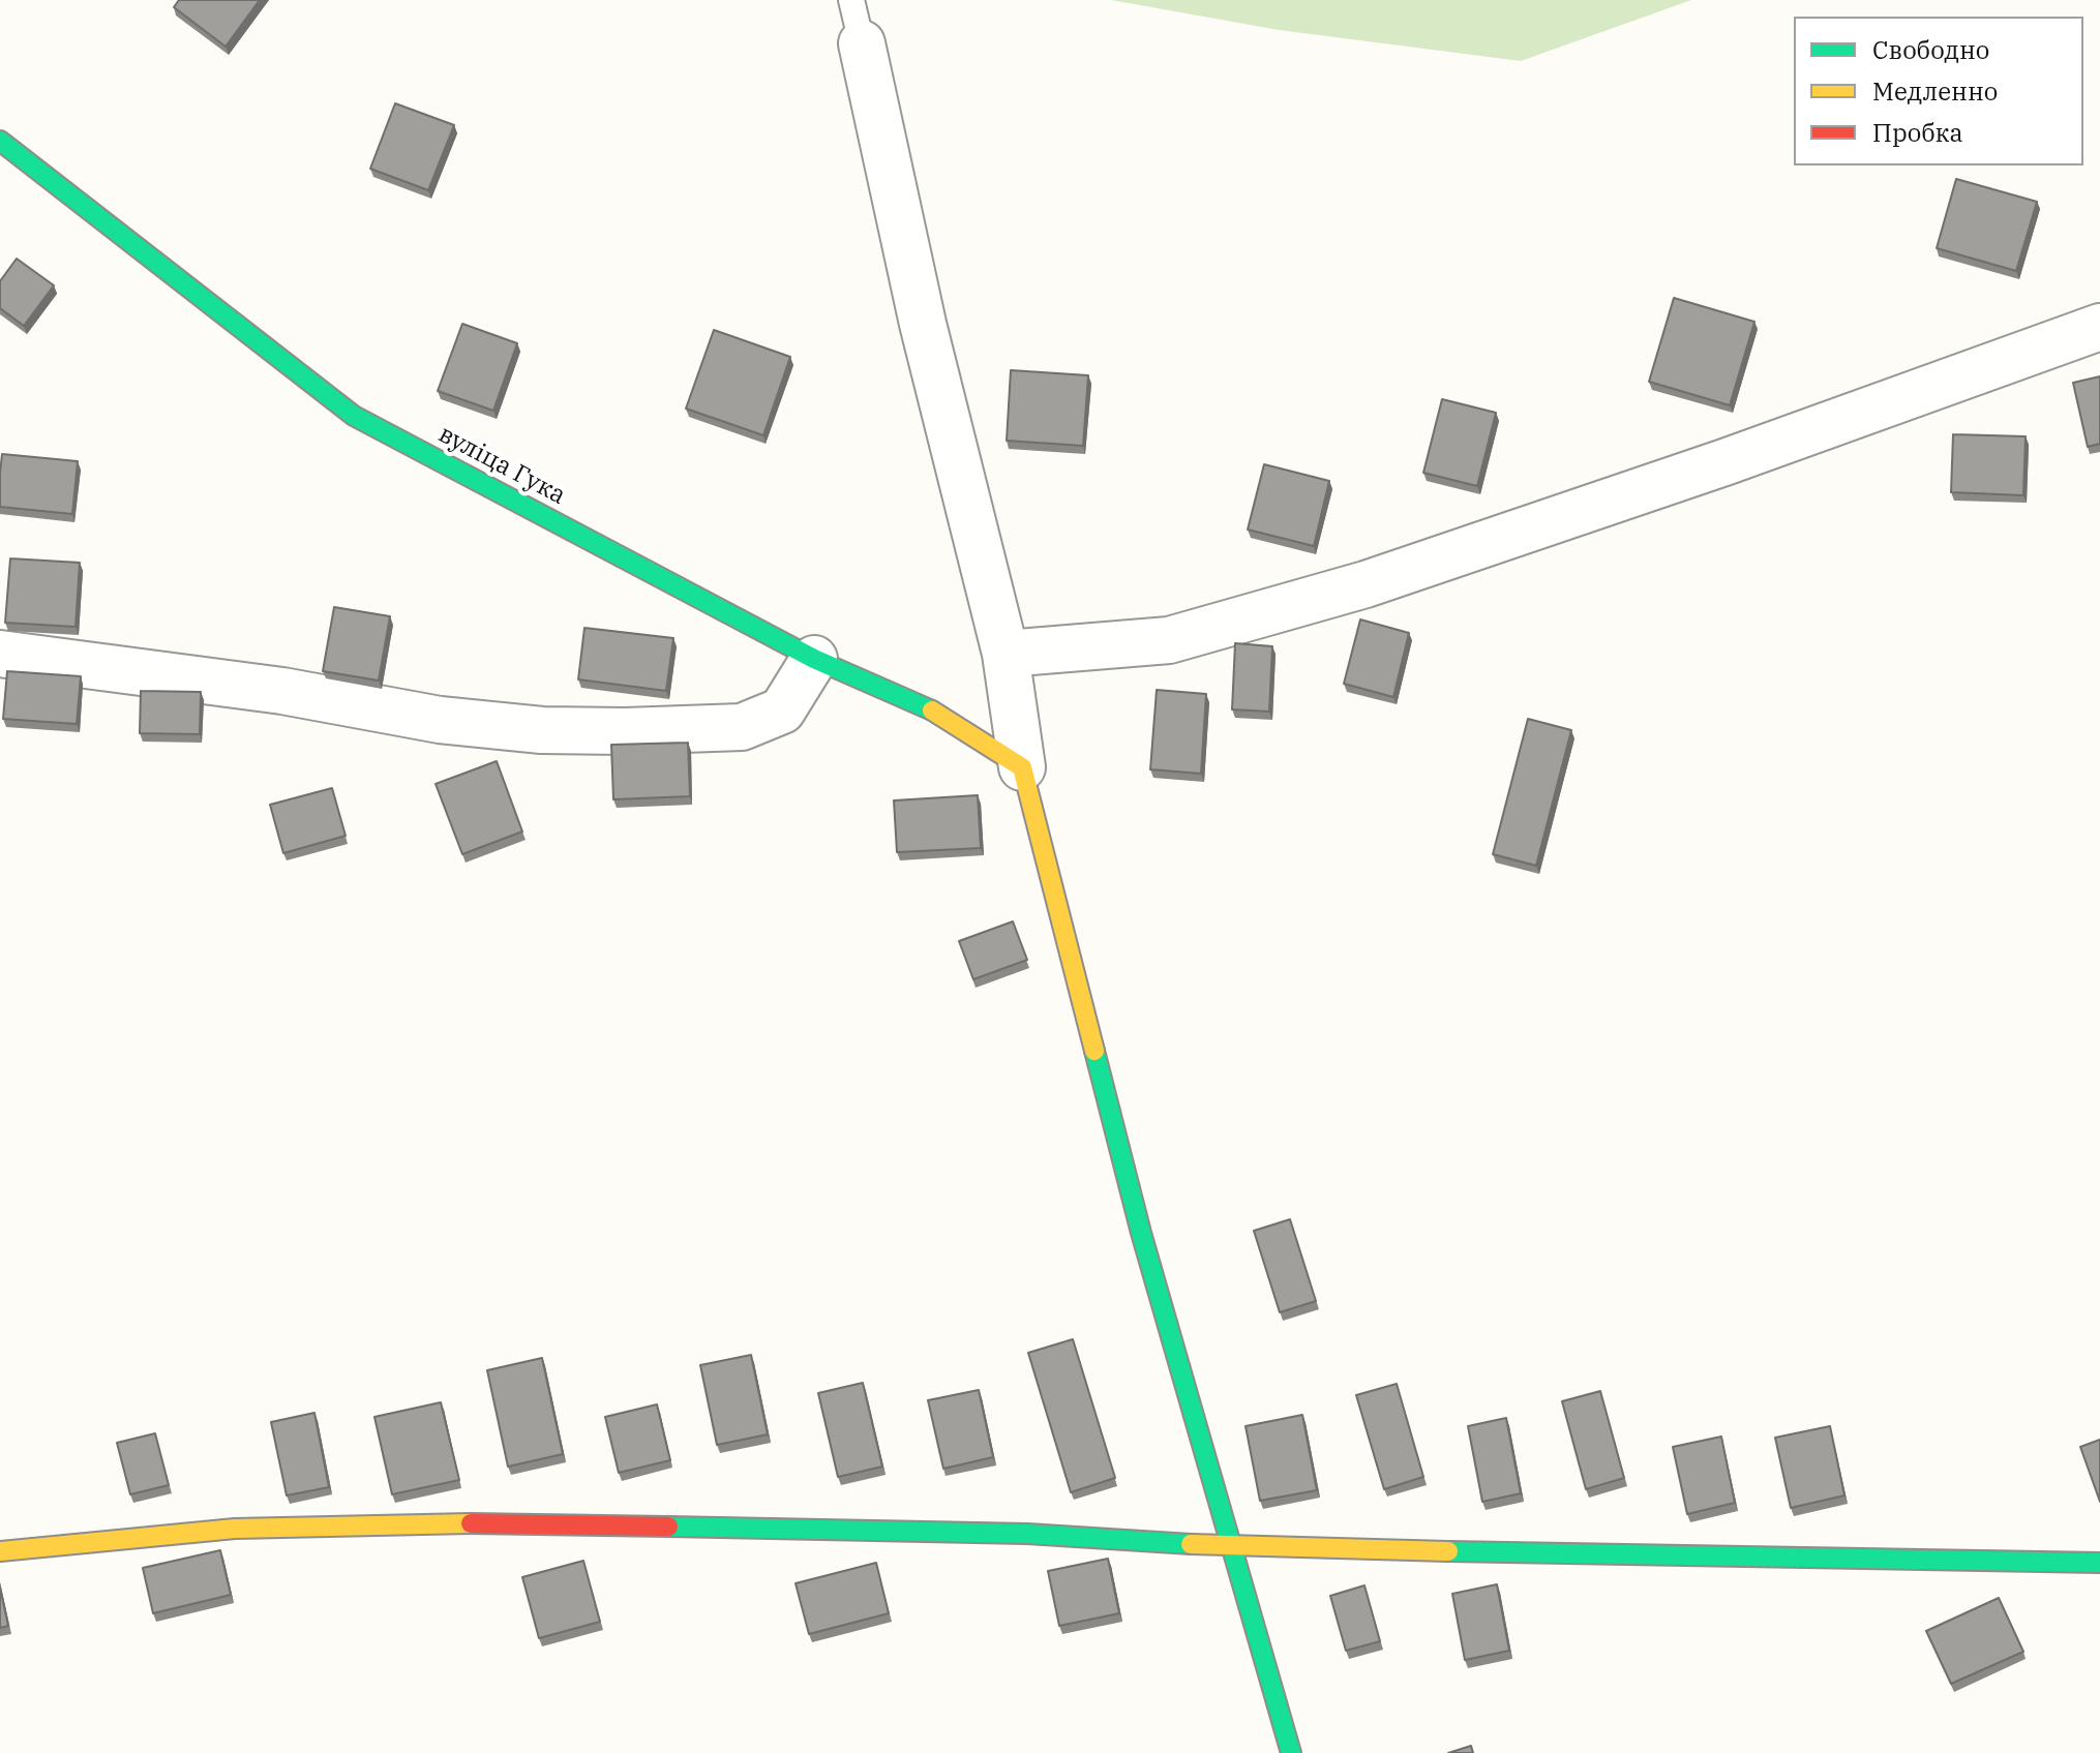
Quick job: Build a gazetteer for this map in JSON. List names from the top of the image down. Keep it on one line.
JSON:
{"streets":{"street":["вуліца Гука"]},"legend":["Свободно","Медленно","Пробка"]}
